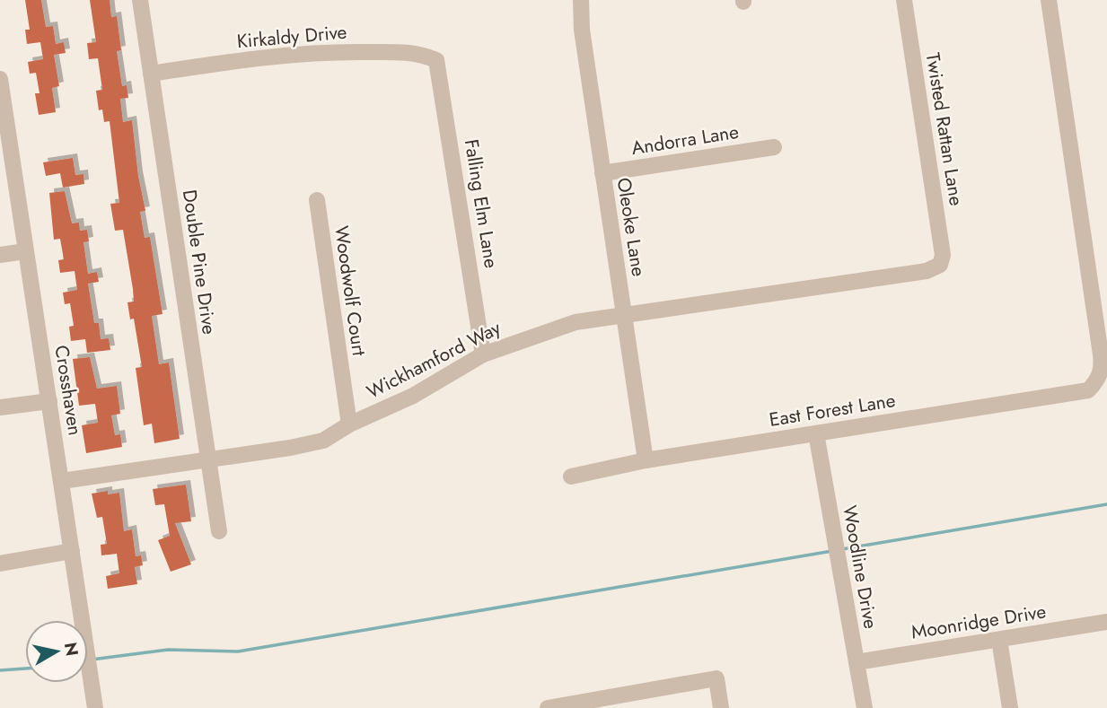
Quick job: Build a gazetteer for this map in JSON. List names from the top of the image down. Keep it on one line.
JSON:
{"streets":{"street":["Kirkaldy Drive","Twisted Rattan Lane","Andorra Lane","Falling Elm Lane","Oleoke Lane","Double Pine Drive","Woodwolf Court","Wickhamford Way","Crosshaven","East Forest Lane","Woodline Drive","Moonridge Drive"]},"crossings":[["Kirkaldy Drive","Falling Elm Lane"],["Kirkaldy Drive","Double Pine Drive"],["Twisted Rattan Lane","Wickhamford Way"],["Andorra Lane","Oleoke Lane"],["Falling Elm Lane","Wickhamford Way"],["Oleoke Lane","Wickhamford Way"],["Oleoke Lane","East Forest Lane"],["Double Pine Drive","Wickhamford Way"],["Woodwolf Court","Wickhamford Way"],["Wickhamford Way","Crosshaven"],["East Forest Lane","Woodline Drive"],["Woodline Drive","Moonridge Drive"]],"north":"right"}
